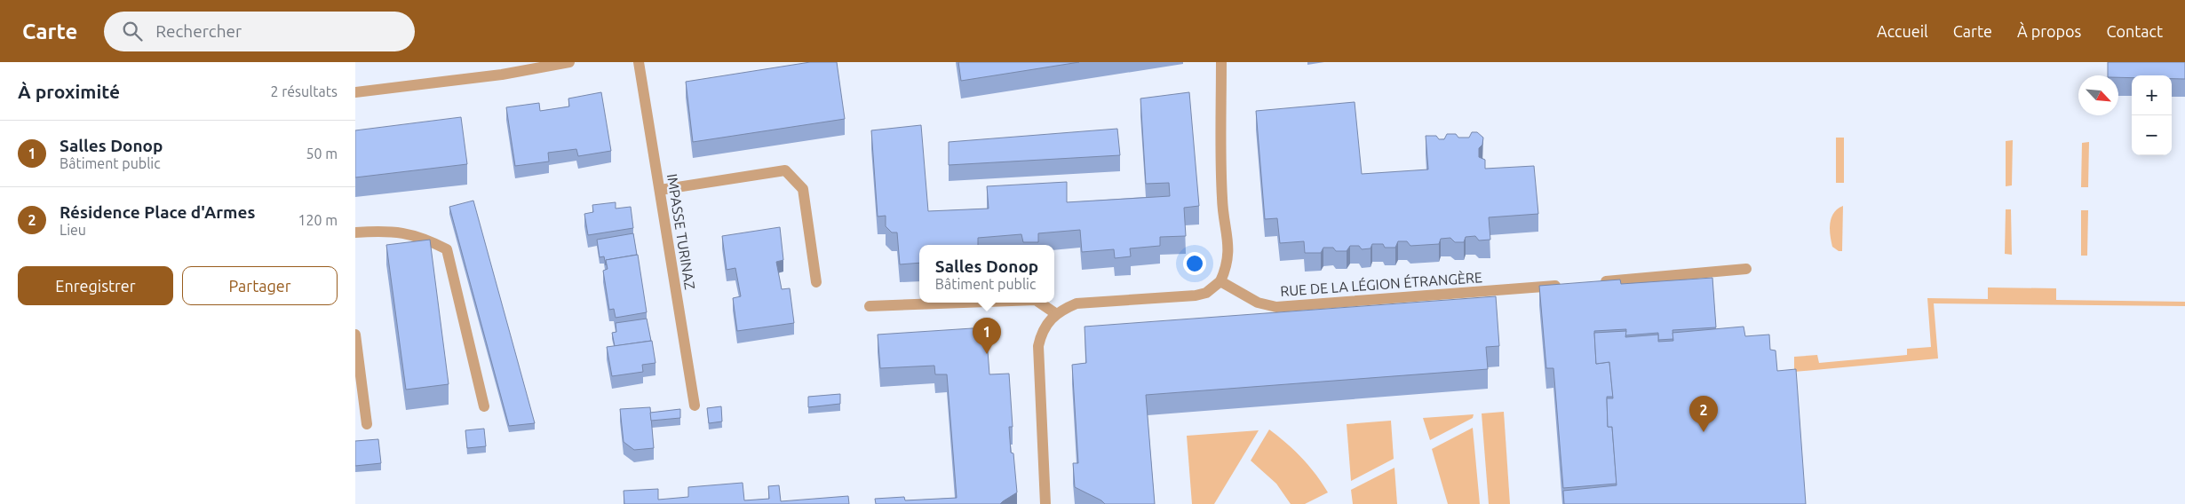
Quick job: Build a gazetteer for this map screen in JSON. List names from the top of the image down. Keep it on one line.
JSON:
{"streets":{"street":["IMPASSE TURINAZ","RUE DE LA LÉGION ÉTRANGÈRE"]},"north":"bottom right","page":{"header":"Carte","search":"Rechercher","nav":["Accueil","Carte","À propos","Contact"],"heading":["À proximité","2 résultats"],"map_buttons":["+","−"],"list":[{"mark":"1","name":"Salles Donop","note":"Bâtiment public","value":"50 m"},{"mark":"2","name":"Résidence Place d'Armes","note":"Lieu","value":"120 m"}],"popup":["Salles Donop","Bâtiment public"],"buttons":["Enregistrer","Partager"],"pins":["1","2"]}}
